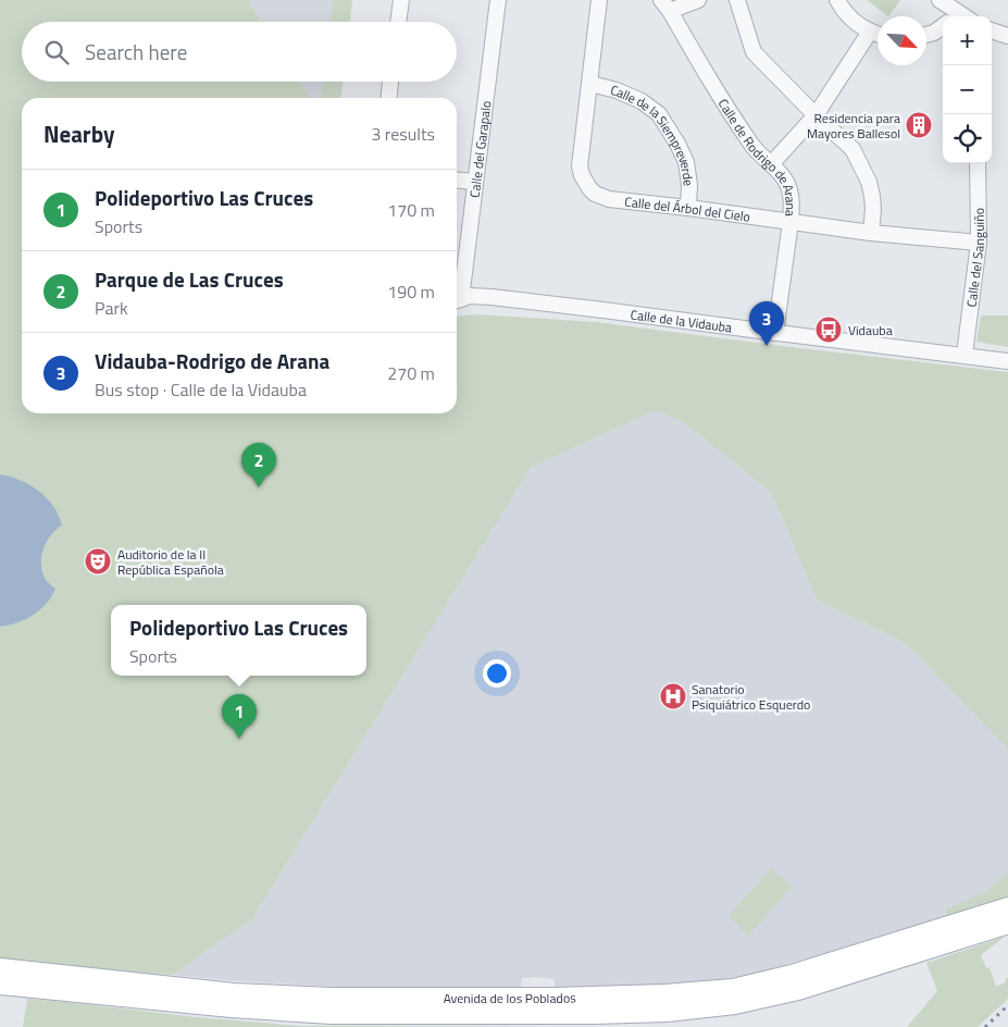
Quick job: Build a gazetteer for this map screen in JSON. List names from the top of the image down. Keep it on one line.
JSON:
{"streets":{"main road":["Avenida de los Poblados"],"street":["Calle de la Siempreverde","Calle del Garapalo","Calle de Rodrigo de Arana","Calle del Árbol del Cielo","Calle del Sanguiño","Calle de la Vidauba"]},"crossings":[["Calle de la Siempreverde","Calle del Árbol del Cielo"],["Calle de Rodrigo de Arana","Calle del Árbol del Cielo"],["Calle de Rodrigo de Arana","Calle de la Vidauba"],["Calle del Árbol del Cielo","Calle del Sanguiño"],["Calle del Sanguiño","Calle de la Vidauba"]],"places":{"building":["Residencia para Mayores Ballesol"],"bus stop":["Vidauba"],"theatre":["Auditorio de la II República Española"],"hospital":["Sanatorio Psiquiátrico Esquerdo"]},"north":"bottom right","page":{"map_buttons":["+","−"],"search":"Search here","heading":["Nearby","3 results"],"list":[{"mark":"1","name":"Polideportivo Las Cruces","note":"Sports","value":"170 m"},{"mark":"2","name":"Parque de Las Cruces","note":"Park","value":"190 m"},{"mark":"3","name":"Vidauba-Rodrigo de Arana","note":"Bus stop · Calle de la Vidauba","value":"270 m"}],"pins":["3","2","1"],"popup":["Polideportivo Las Cruces","Sports"]}}
